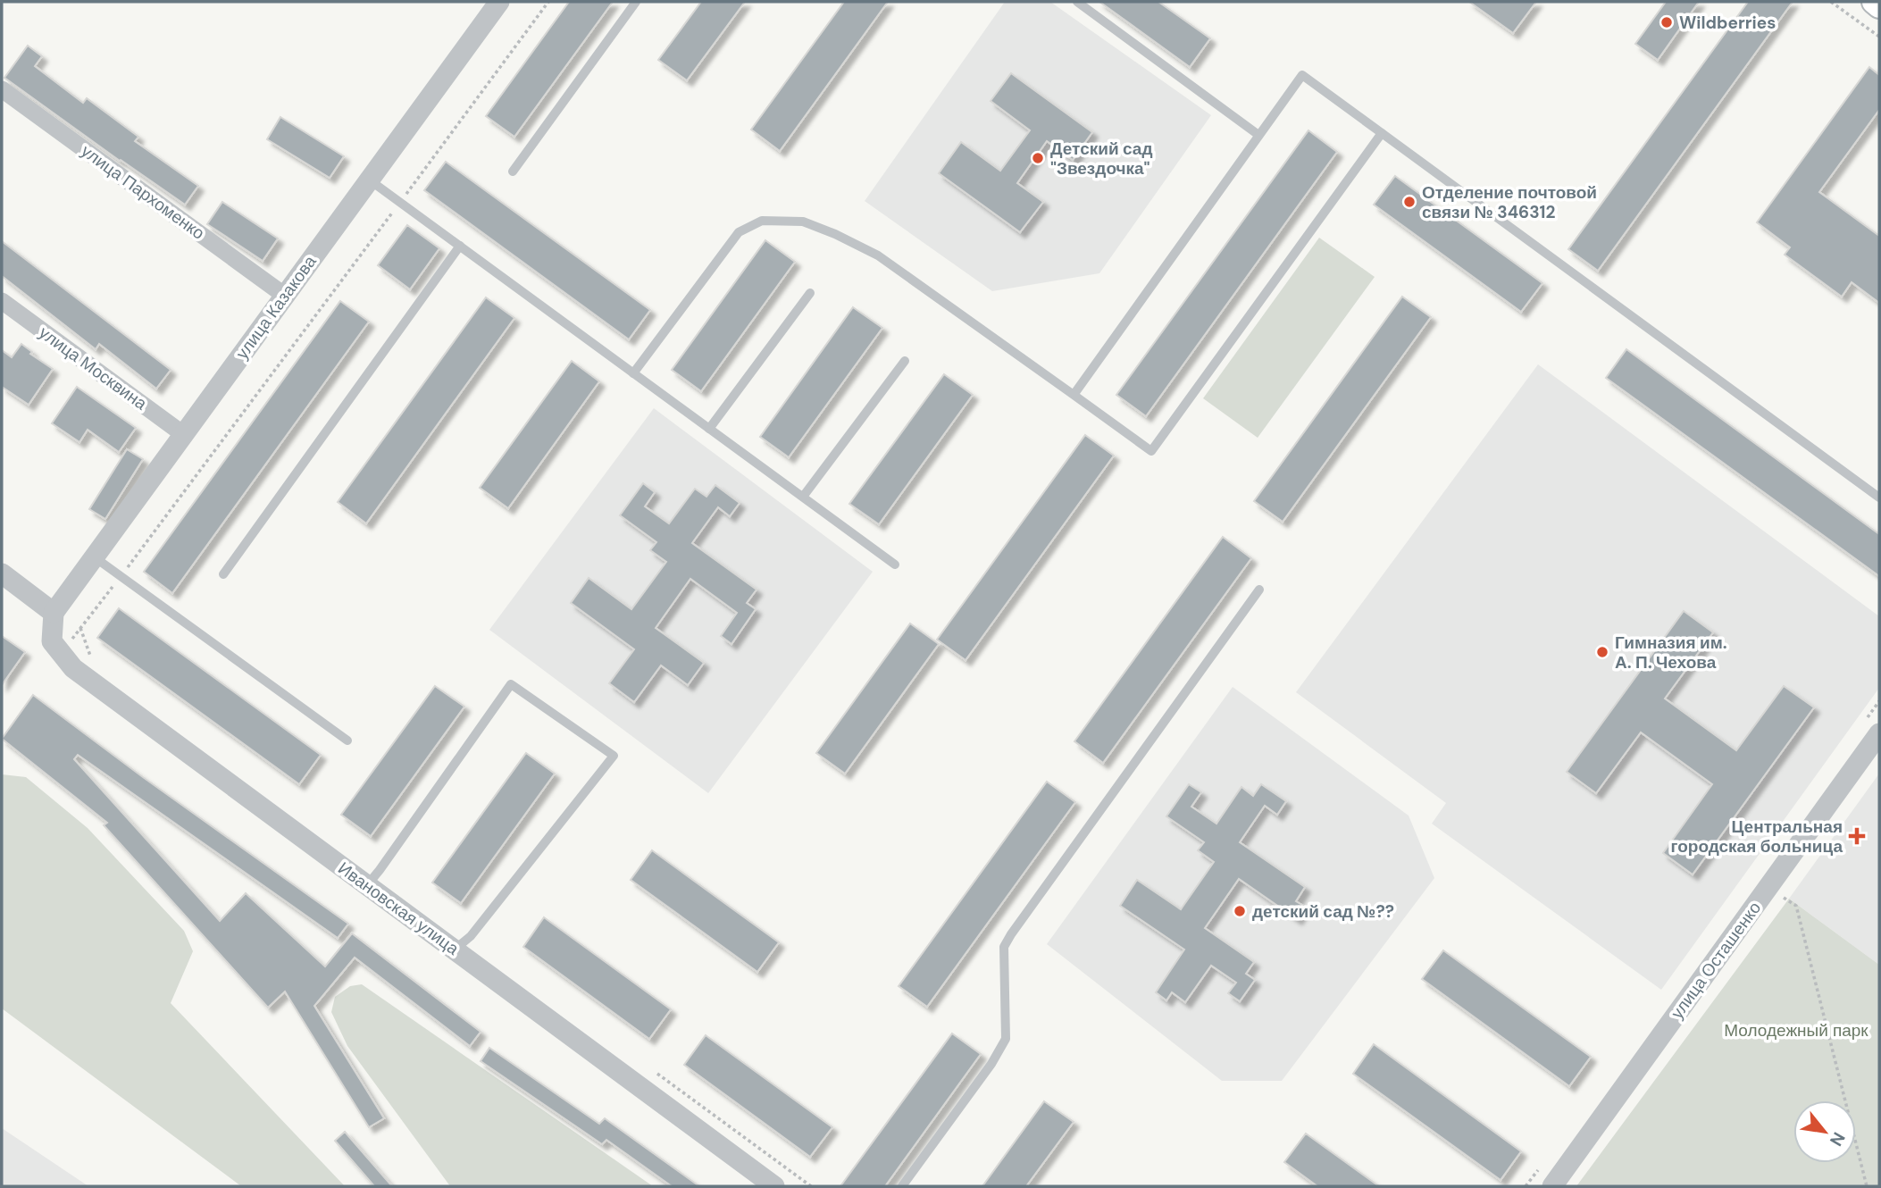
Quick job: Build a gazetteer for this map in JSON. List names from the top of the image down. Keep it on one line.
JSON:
{"streets":{"street":["улица Пархоменко","улица Казакова","улица Москвина","Ивановская улица","улица Осташенко"]},"crossings":[["улица Пархоменко","улица Казакова"],["улица Казакова","улица Москвина"],["улица Казакова","Ивановская улица"]],"parks":["Молодежный парк"],"places":{"other":["Wildberries","Детский сад \"Звездочка\"","Отделение почтовой связи № 346312","Гимназия им. А. П. Чехова","детский сад №??"],"health":["Центральная городская больница"]},"north":"bottom right"}
